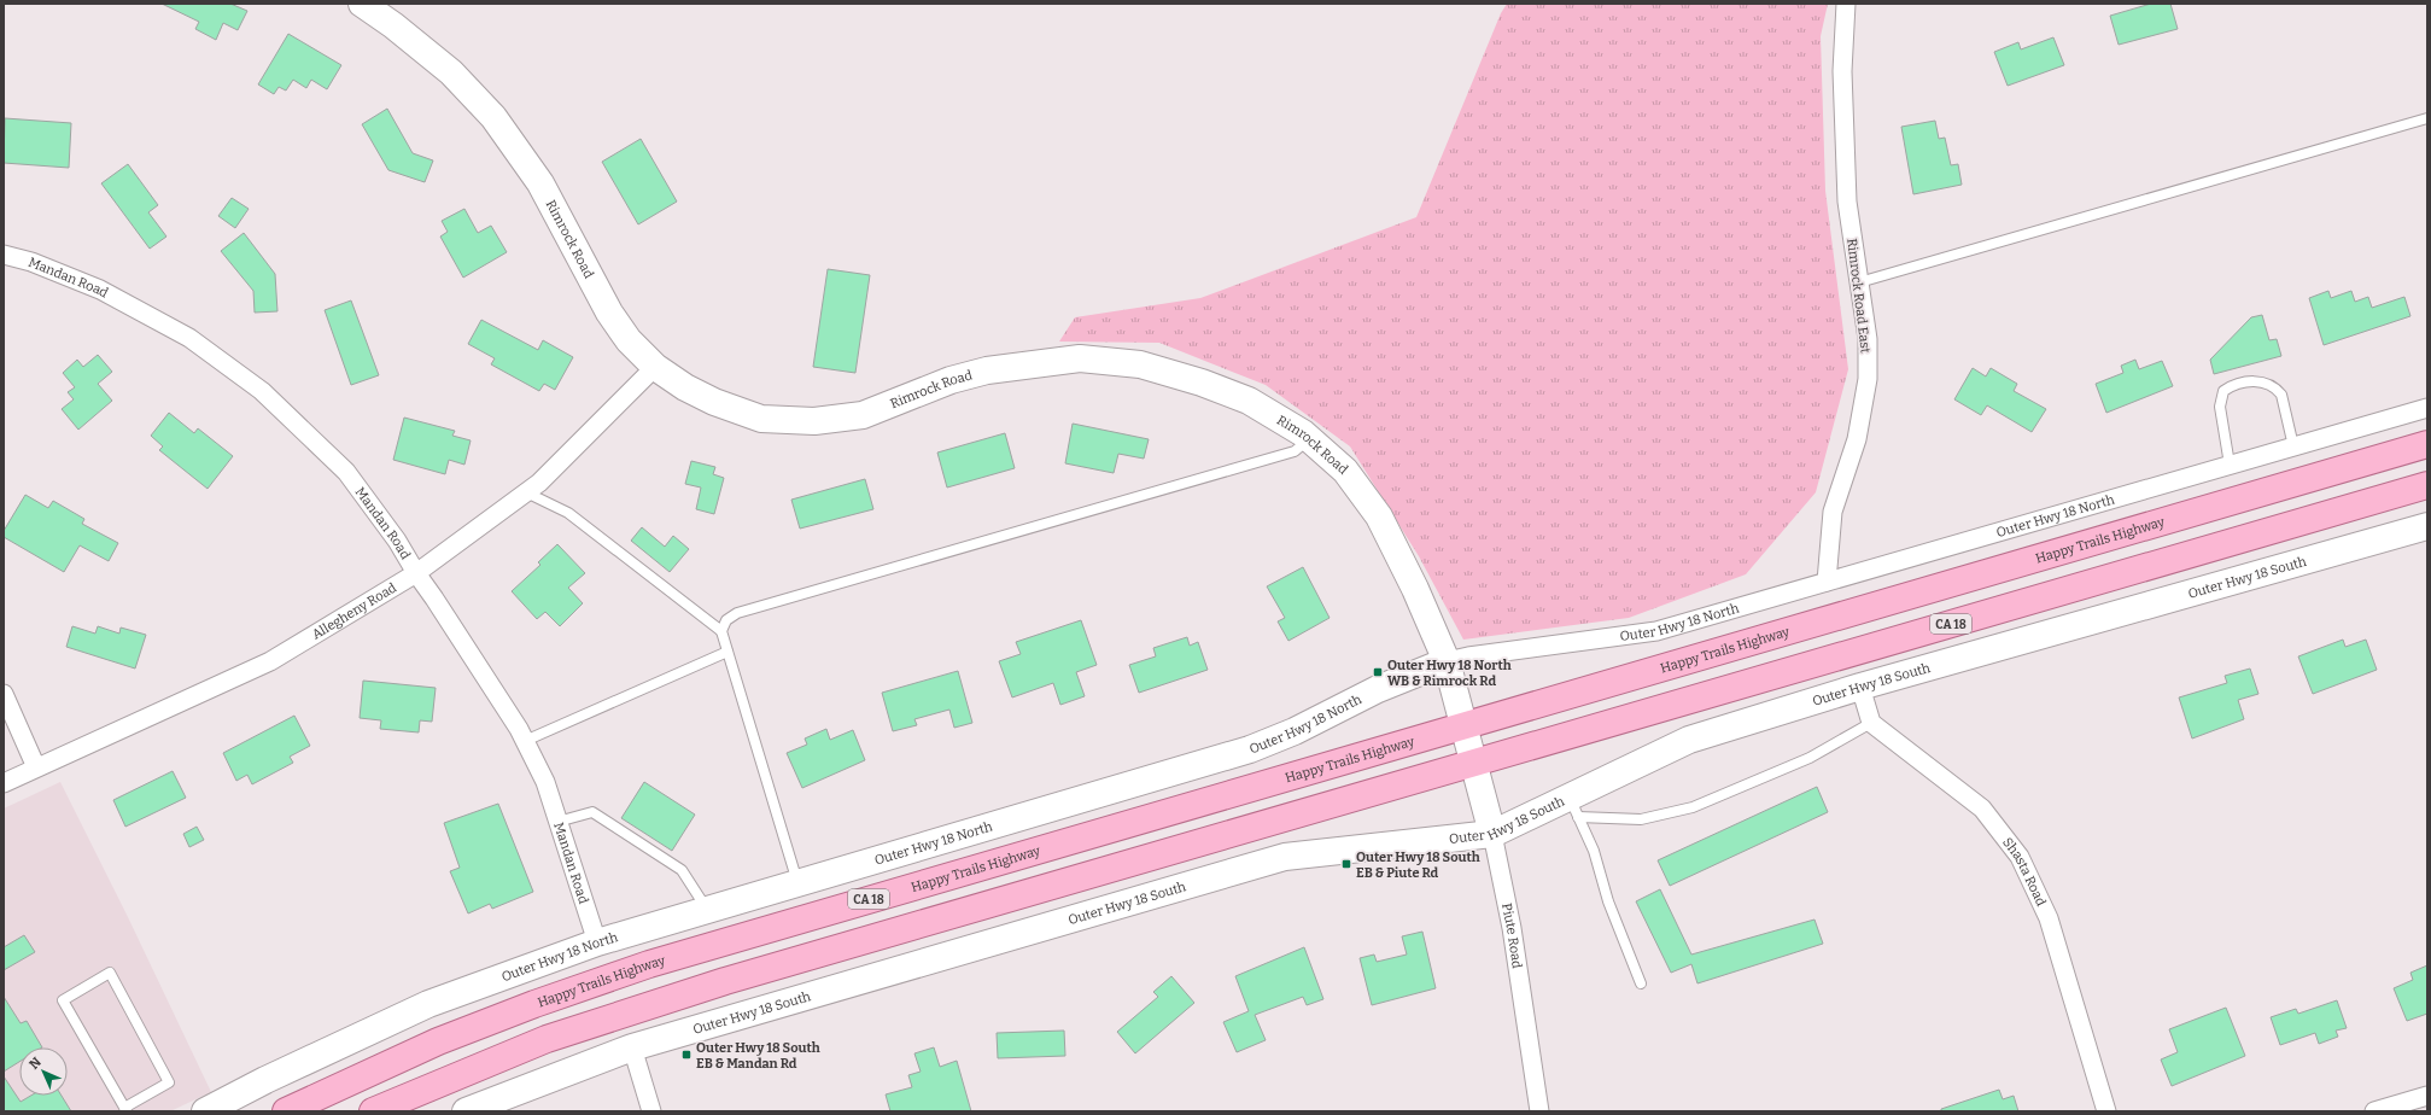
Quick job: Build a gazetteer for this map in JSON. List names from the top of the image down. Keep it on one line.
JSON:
{"streets":{"main road":["Happy Trails Highway","CA 18"],"street":["Rimrock Road","Mandan Road","Rimrock Road East","Outer Hwy 18 North","Outer Hwy 18 South","Allegheny Road","Shasta Road","Piute Road"]},"crossings":[["Rimrock Road","Outer Hwy 18 North"],["Rimrock Road","Happy Trails Highway"],["Rimrock Road","Allegheny Road"],["Rimrock Road","CA 18"],["Rimrock Road","Piute Road"],["Mandan Road","Outer Hwy 18 North"],["Mandan Road","Allegheny Road"],["Rimrock Road East","Outer Hwy 18 North"],["Outer Hwy 18 South","Piute Road"],["CA 18","Piute Road"]],"places":{"transit":["Outer Hwy 18 North WB & Rimrock Rd","Outer Hwy 18 South EB & Piute Rd","Outer Hwy 18 South EB & Mandan Rd"]},"north":"top left"}
